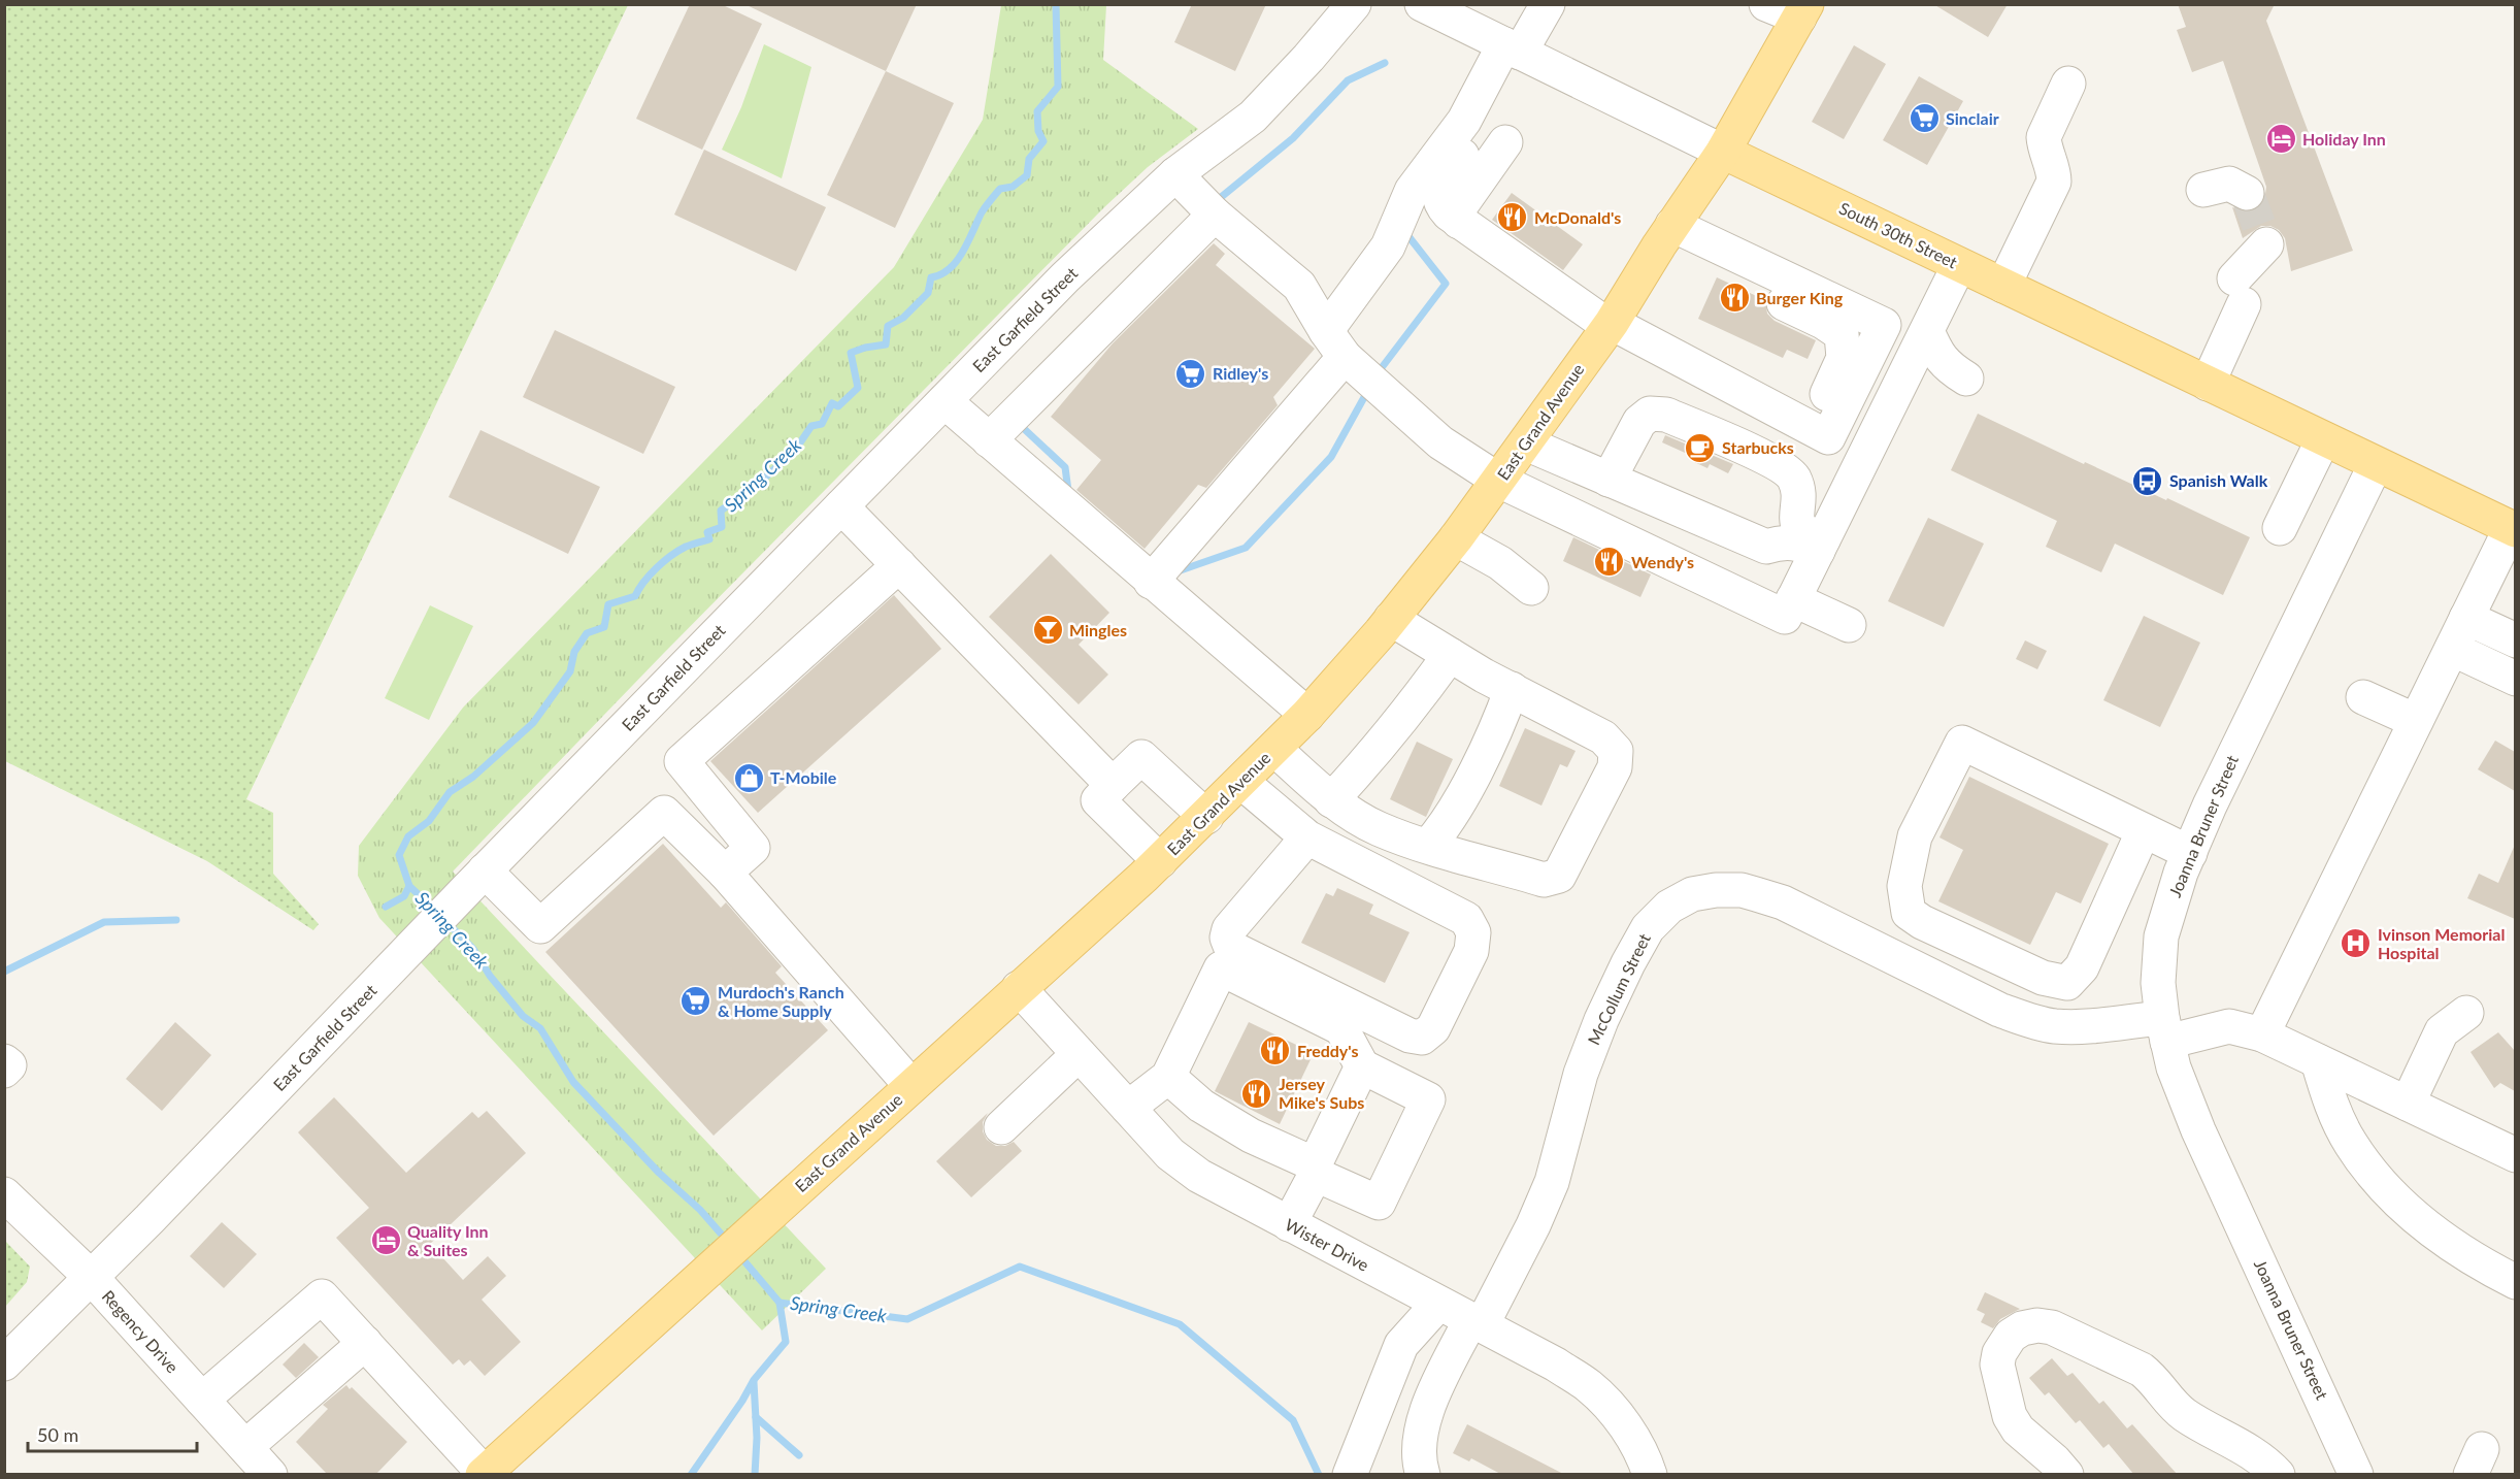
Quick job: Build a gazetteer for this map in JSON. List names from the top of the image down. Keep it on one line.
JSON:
{"streets":{"main road":["South 30th Street","East Grand Avenue"],"street":["East Garfield Street","Joanna Bruner Street","McCollum Street","Wister Drive","Regency Drive"]},"crossings":[["South 30th Street","East Grand Avenue"],["South 30th Street","Joanna Bruner Street"],["East Garfield Street","Regency Drive"],["East Grand Avenue","Wister Drive"],["Joanna Bruner Street","McCollum Street"],["McCollum Street","Wister Drive"]],"water":["Spring Creek"],"places":{"supermarket":["Sinclair","Ridley's","Murdoch's Ranch & Home Supply"],"hotel":["Holiday Inn","Quality Inn & Suites"],"restaurant":["McDonald's","Burger King","Wendy's","Freddy's","Jersey Mike's Subs"],"cafe":["Starbucks"],"bus stop":["Spanish Walk"],"bar":["Mingles"],"shop":["T-Mobile"],"hospital":["Ivinson Memorial Hospital"]},"scale_bar":"50 m"}
